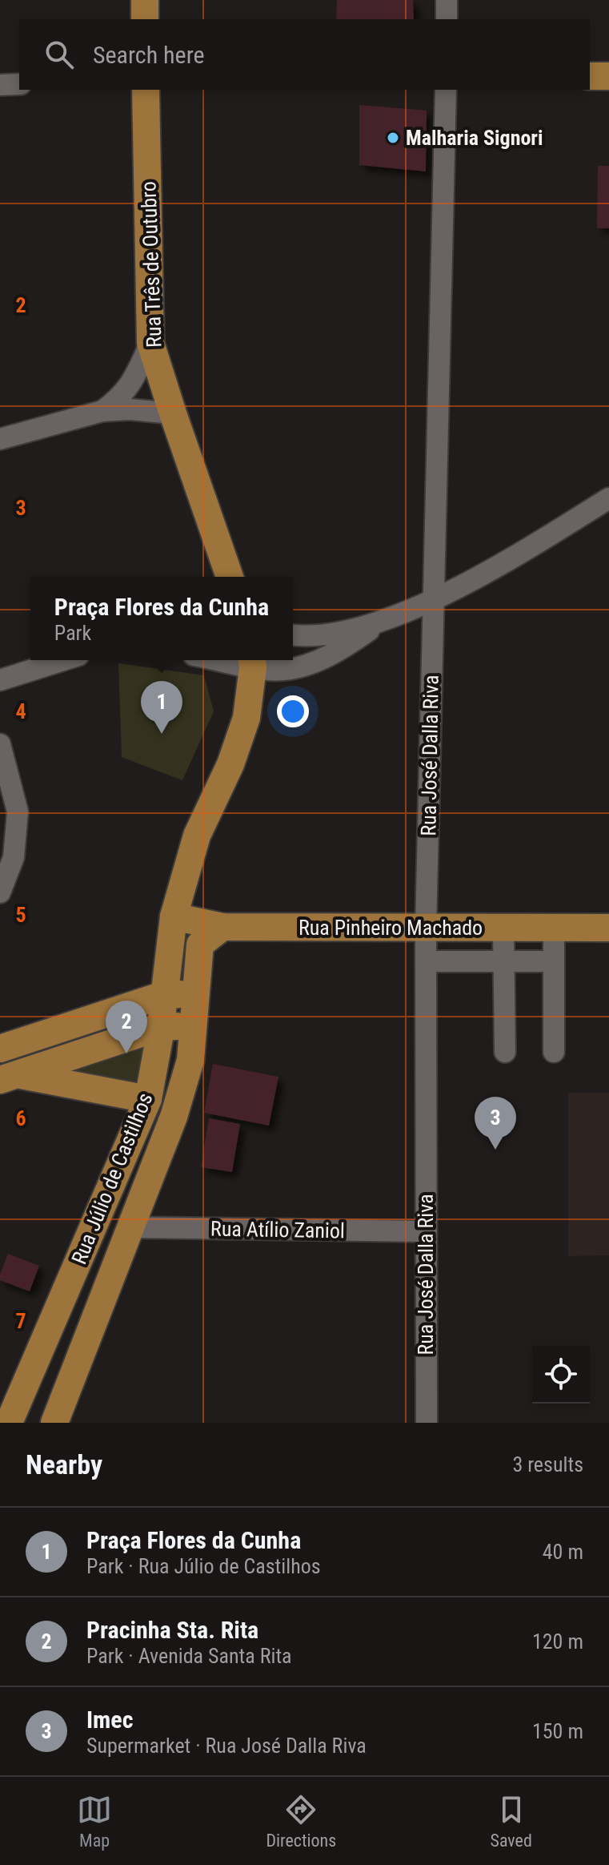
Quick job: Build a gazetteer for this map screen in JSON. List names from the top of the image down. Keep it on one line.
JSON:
{"streets":{"main road":["Rua Três de Outubro","Rua Pinheiro Machado","Rua Júlio de Castilhos"],"street":["Rua José Dalla Riva","Rua Atílio Zaniol"]},"crossings":[["Rua José Dalla Riva","Rua Pinheiro Machado"],["Rua José Dalla Riva","Rua Atílio Zaniol"],["Rua Pinheiro Machado","Rua Júlio de Castilhos"],["Rua Júlio de Castilhos","Rua Atílio Zaniol"]],"places":["Malharia Signori"],"page":{"search":"Search here","popup":["Praça Flores da Cunha","Park"],"pins":["1","2","3"],"heading":["Nearby","3 results"],"list":[{"mark":"1","name":"Praça Flores da Cunha","note":"Park · Rua Júlio de Castilhos","value":"40 m"},{"mark":"2","name":"Pracinha Sta. Rita","note":"Park · Avenida Santa Rita","value":"120 m"},{"mark":"3","name":"Imec","note":"Supermarket · Rua José Dalla Riva","value":"150 m"}],"nav":["Map","Directions","Saved"]},"grid":{"rows":["2","3","4","5","6","7"]}}
